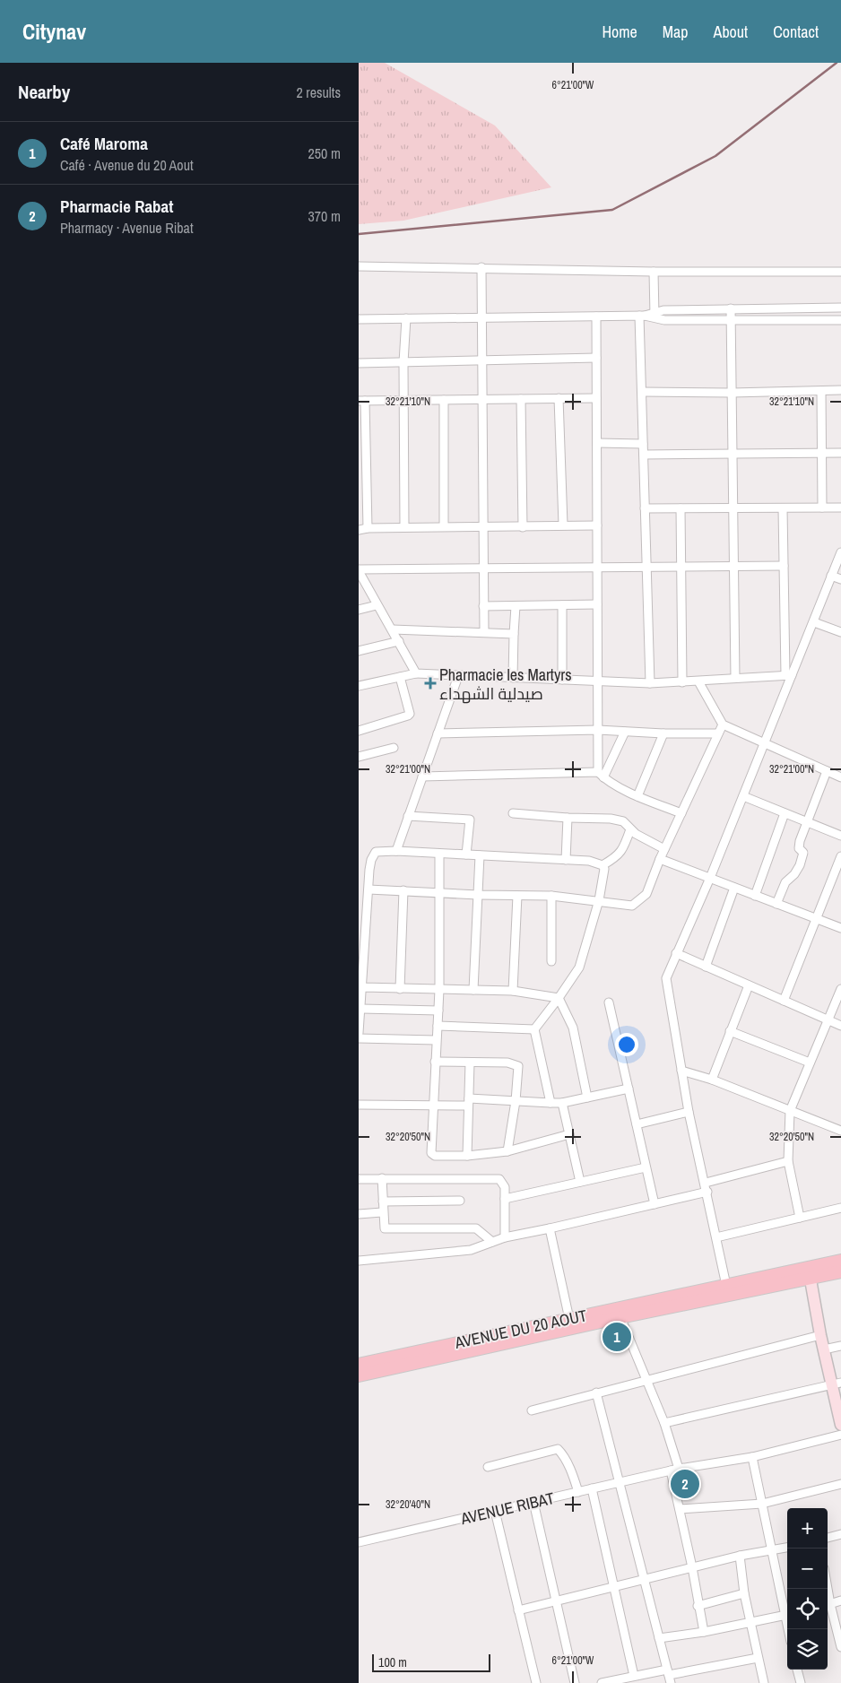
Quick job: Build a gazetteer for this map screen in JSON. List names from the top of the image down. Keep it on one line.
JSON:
{"streets":{"main road":["AVENUE DU 20 AOUT"],"street":["AVENUE RIBAT"]},"places":{"health":["Pharmacie les Martyrs صيدلية الشهداء"]},"scale_bar":"100 m","page":{"header":"Citynav","nav":["Home","Map","About","Contact"],"heading":["Nearby","2 results"],"list":[{"mark":"1","name":"Café Maroma","note":"Café · Avenue du 20 Aout","value":"250 m"},{"mark":"2","name":"Pharmacie Rabat","note":"Pharmacy · Avenue Ribat","value":"370 m"}],"pins":["1","2"],"map_buttons":["+","−"],"scale":"100 m"},"coordinates":["6°21'00\"W","32°21'10\"N","32°21'00\"N","32°20'50\"N","32°20'40\"N"]}
